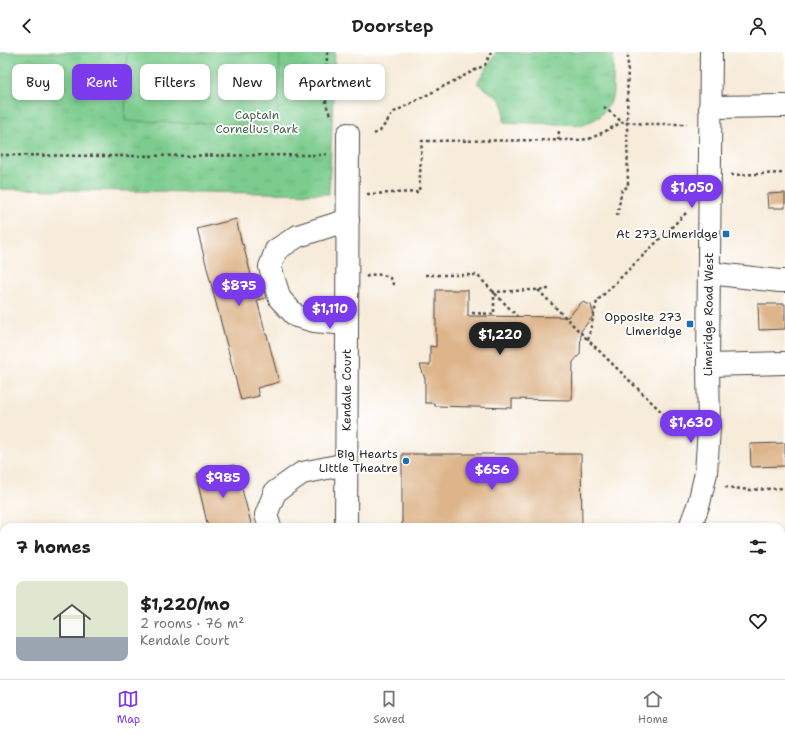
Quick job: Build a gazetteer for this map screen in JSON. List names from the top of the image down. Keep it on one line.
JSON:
{"streets":{"street":["Limeridge Road West","Kendale Court"]},"parks":["Captain Cornelius Park"],"places":{"transit":["At 273 Limeridge","Opposite 273 Limeridge"],"other":["Big Hearts Little Theatre"]},"page":{"header":"Doorstep","chip":["Buy","Rent","Filters","New","Apartment"],"price":["$1,050","$875","$1,110","$1,220","$1,630","$656","$985"],"heading":"7 homes","list":[{"name":"$1,220/mo","note":"2 rooms · 76 m² · Kendale Court"}],"tabs":["Map","Saved","Home"]}}
